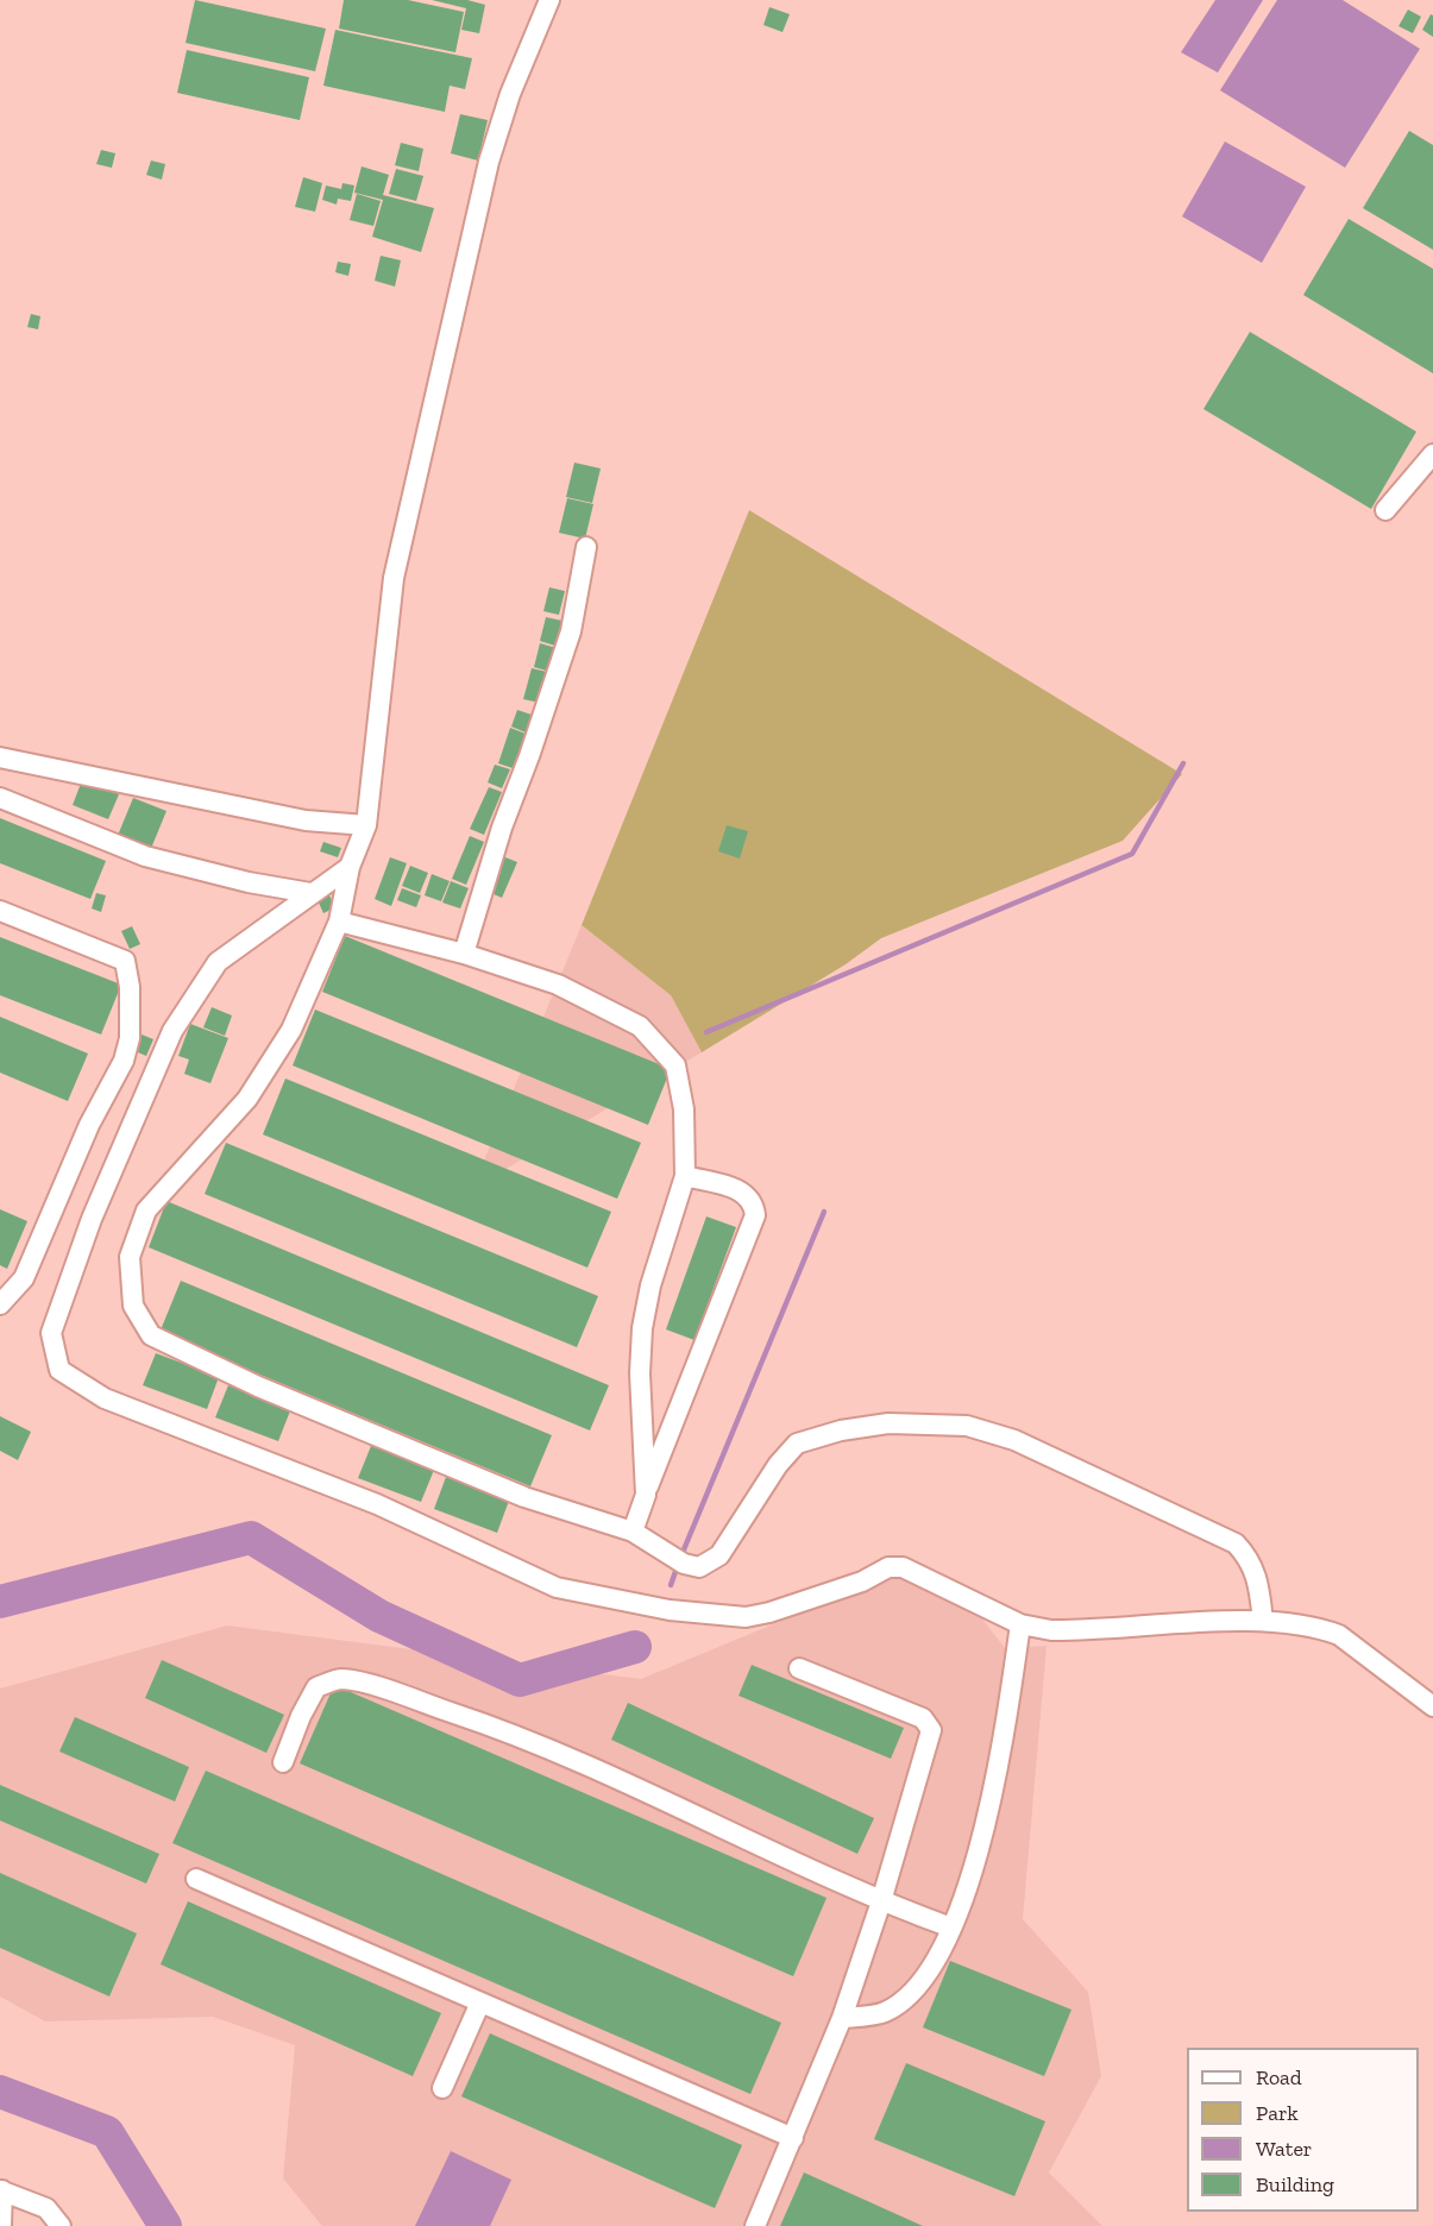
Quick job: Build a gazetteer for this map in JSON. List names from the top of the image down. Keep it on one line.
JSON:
{"legend":["Road","Park","Water","Building"]}
